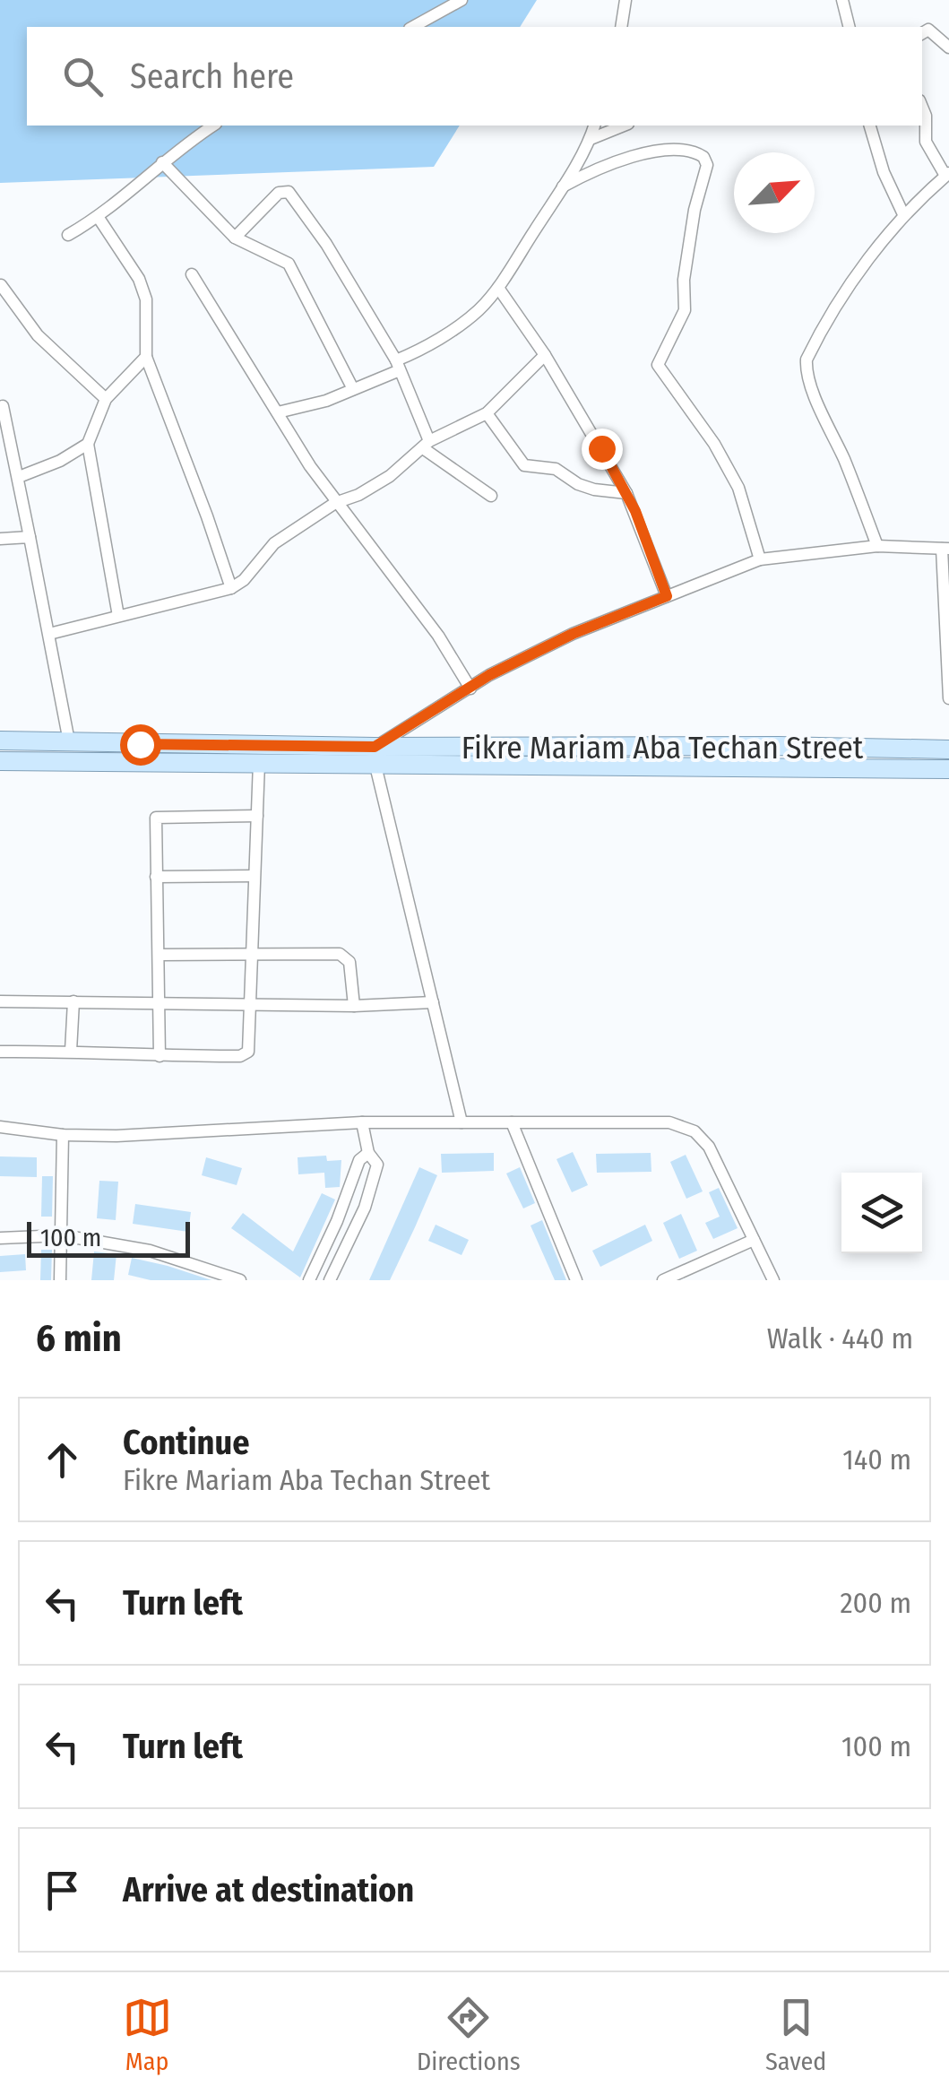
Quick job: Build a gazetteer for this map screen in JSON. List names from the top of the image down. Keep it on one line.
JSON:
{"streets":{"main road":["Fikre Mariam Aba Techan Street"]},"scale_bar":"100 m","north":"top right","page":{"search":"Search here","scale":"100 m","heading":["6 min","Walk · 440 m"],"list":[["Continue","Fikre Mariam Aba Techan Street","140 m"],["Turn left","200 m"],["Turn left","100 m"],"Arrive at destination"],"nav":["Map","Directions","Saved"]}}
